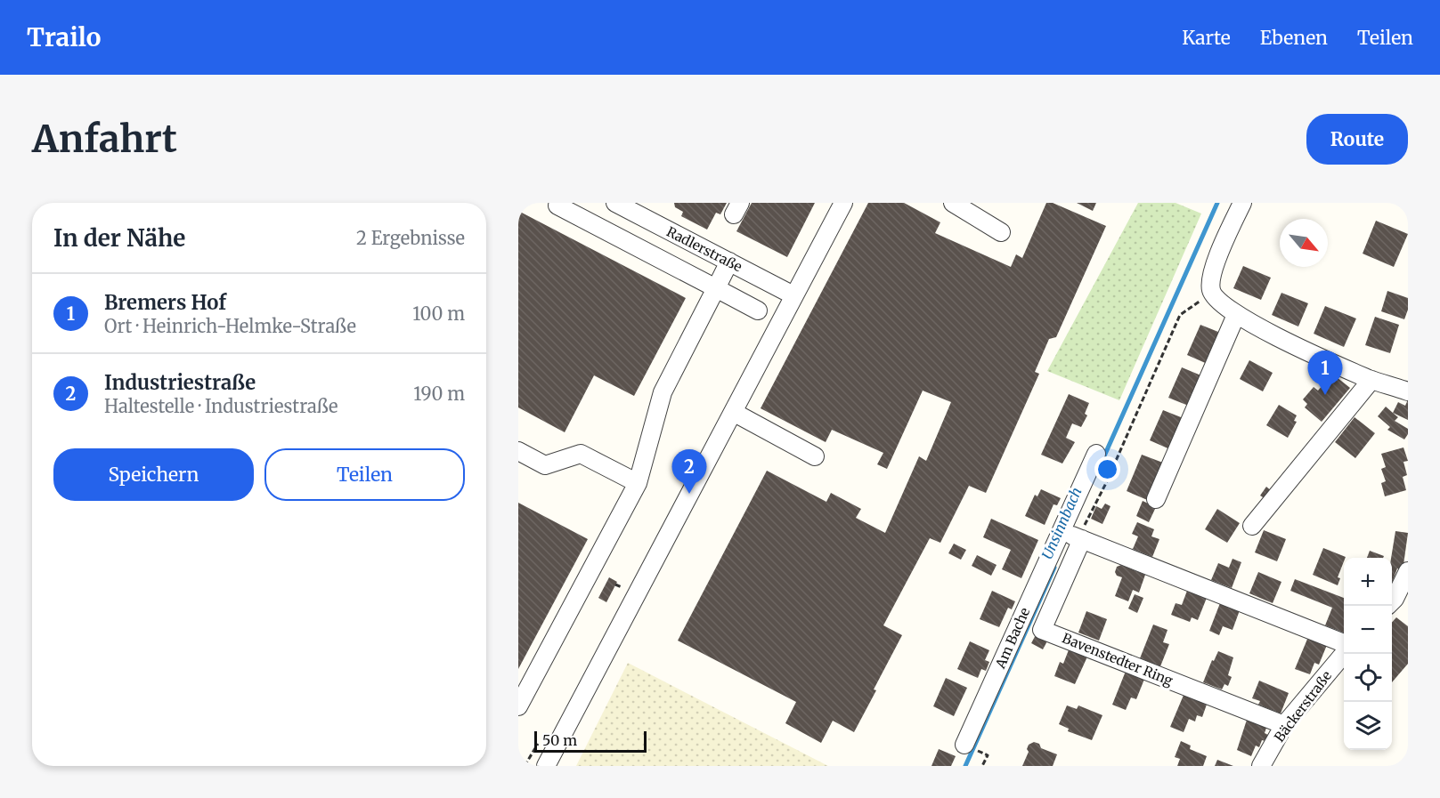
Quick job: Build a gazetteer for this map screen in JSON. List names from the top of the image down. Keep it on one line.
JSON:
{"streets":{"street":["Radlerstraße","Am Bache","Bavenstedter Ring","Bäckerstraße"]},"crossings":[["Am Bache","Bavenstedter Ring"],["Bavenstedter Ring","Bäckerstraße"]],"water":["Unsinnbach"],"scale_bar":"50 m","north":"bottom right","page":{"header":"Trailo","nav":["Karte","Ebenen","Teilen"],"buttons":["Route",["Speichern","Teilen"]],"title":"Anfahrt","heading":["In der Nähe","2 Ergebnisse"],"list":[{"mark":"1","name":"Bremers Hof","note":"Ort · Heinrich-Helmke-Straße","value":"100 m"},{"mark":"2","name":"Industriestraße","note":"Haltestelle · Industriestraße","value":"190 m"}],"pins":["1","2"],"map_buttons":["+","−"],"scale":"50 m"}}
